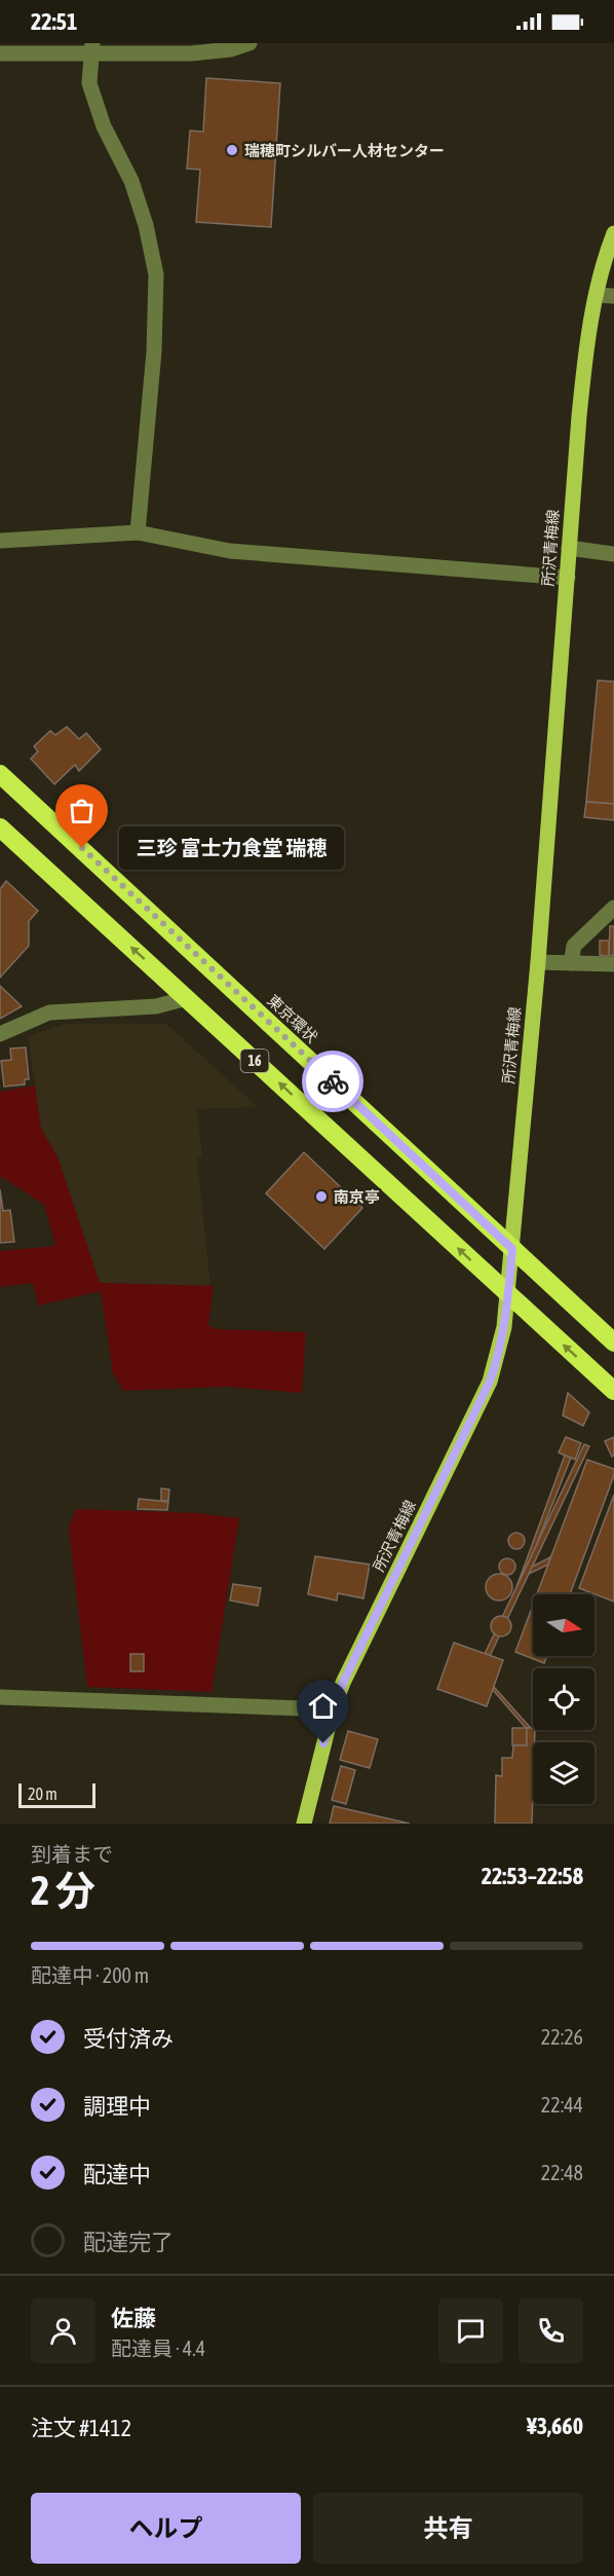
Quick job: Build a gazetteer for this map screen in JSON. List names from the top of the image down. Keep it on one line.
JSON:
{"streets":{"highway":["東京環状","16"],"main road":["所沢青梅線"]},"crossings":[["所沢青梅線","東京環状"],["所沢青梅線","16"]],"places":["瑞穂町シルバー人材センター","三珍 富士力食堂 瑞穂","南京亭"],"scale_bar":"20 m","north":"right","page":{"status":"22:51","bubble":"三珍 富士力食堂 瑞穂","scale":"20 m","heading":["2 分","到着まで","22:53–22:58"],"panel":["佐藤","配達員 · 4.4","注文 #1412","¥3,660"],"bar":"配達中 · 200 m","list":[["受付済み","22:26"],["調理中","22:44"],["配達中","22:48"],"配達完了"],"buttons":["ヘルプ","共有"]}}
